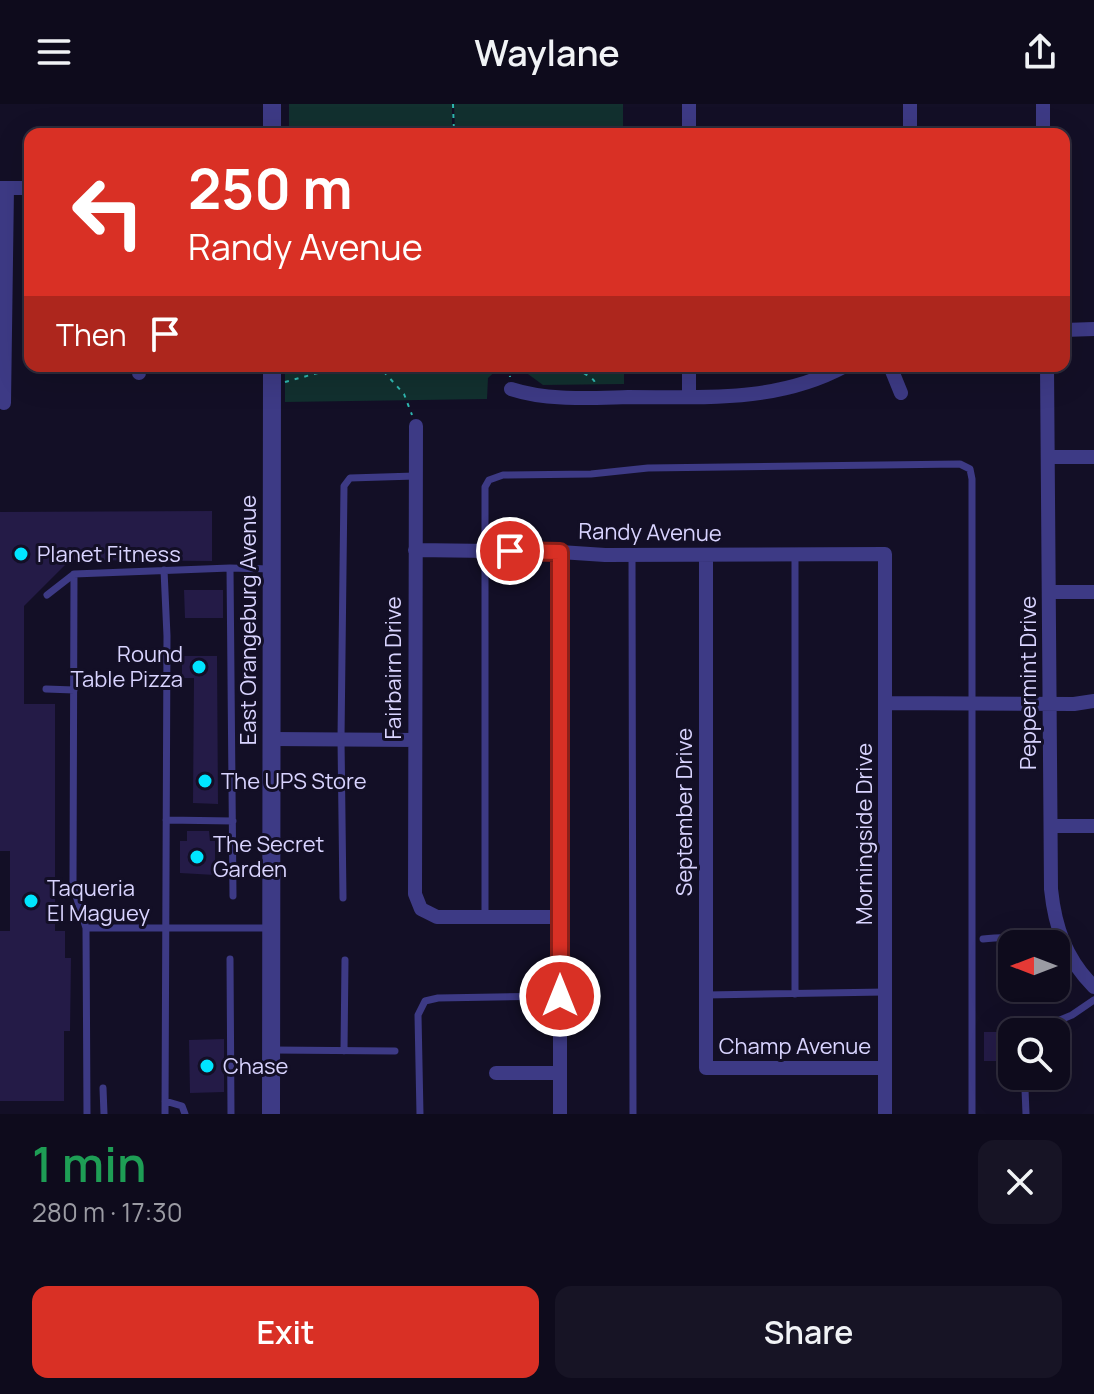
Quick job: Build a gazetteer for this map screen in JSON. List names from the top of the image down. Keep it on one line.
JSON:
{"streets":{"street":["Randy Avenue","East Orangeburg Avenue","Fairbairn Drive","Peppermint Drive","September Drive","Morningside Drive","Champ Avenue"]},"crossings":[["Randy Avenue","Fairbairn Drive"],["Randy Avenue","September Drive"],["Randy Avenue","Morningside Drive"],["September Drive","Champ Avenue"],["Morningside Drive","Champ Avenue"]],"places":["Planet Fitness","Round Table Pizza","The UPS Store","The Secret Garden","Taqueria El Maguey","Chase"],"north":"left","page":{"header":"Waylane","turn":["250 m","Randy Avenue"],"then":"Then","heading":["1 min","280 m · 17:30"],"buttons":["Exit","Share"]}}
